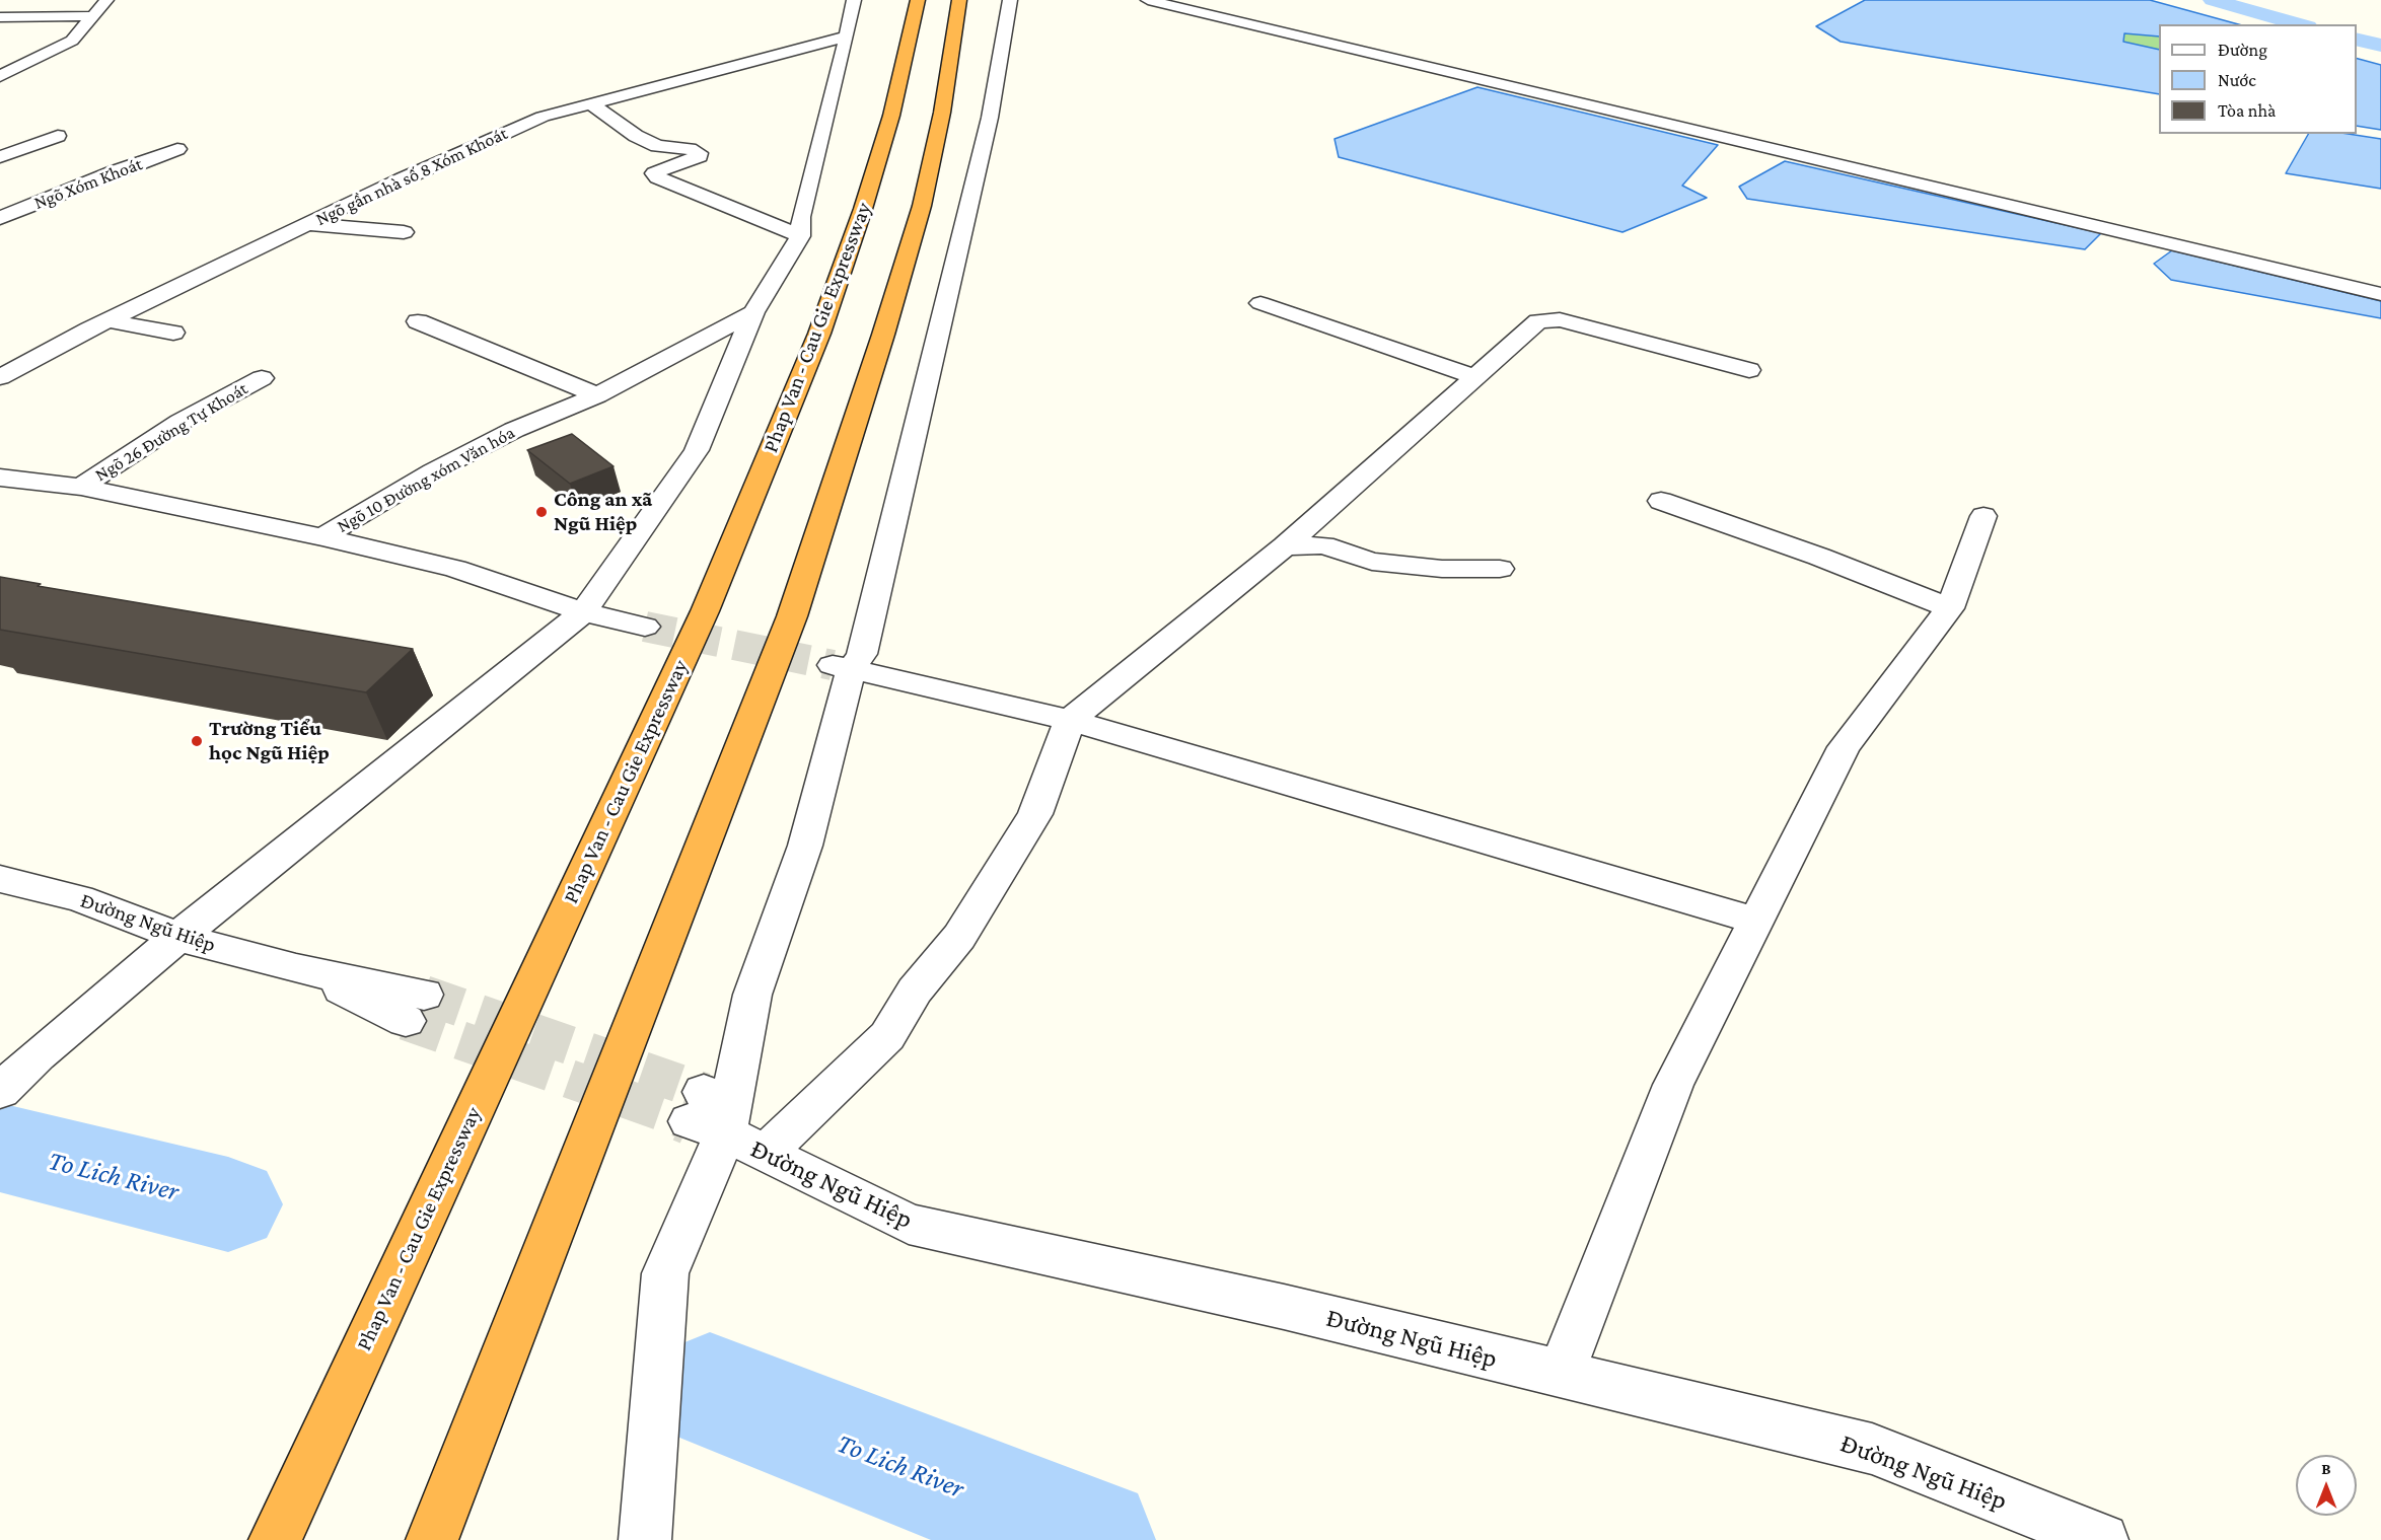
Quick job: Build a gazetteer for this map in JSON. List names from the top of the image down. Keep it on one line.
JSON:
{"streets":{"highway":["Phap Van - Cau Gie Expressway"],"street":["Ngõ gần nhà số 8 Xóm Khoát","Ngõ Xóm Khoát","Ngõ 26 Đường Tự Khoát","Ngõ 10 Đường xóm Văn hóa","Đường Ngũ Hiệp"]},"water":["To Lich River"],"places":["Công an xã Ngũ Hiệp","Trường Tiểu học Ngũ Hiệp"],"legend":["Đường","Nước","Tòa nhà"],"north":"top"}
